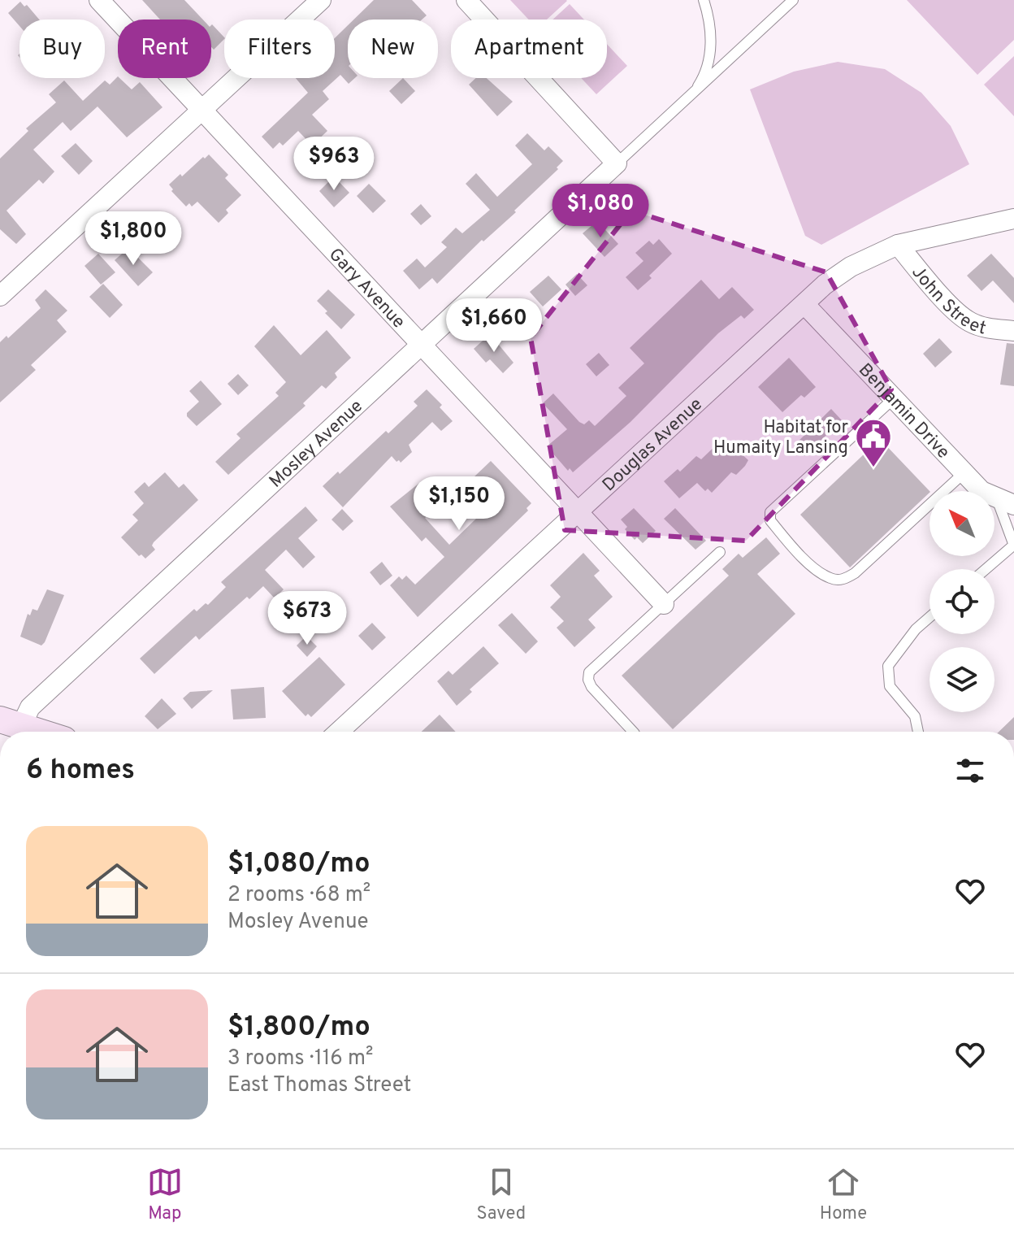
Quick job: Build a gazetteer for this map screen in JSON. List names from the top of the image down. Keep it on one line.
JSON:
{"streets":{"street":["Gary Avenue","John Street","Benjamin Drive","Mosley Avenue","Douglas Avenue"]},"crossings":[["Gary Avenue","Mosley Avenue"],["Gary Avenue","Douglas Avenue"],["John Street","Douglas Avenue"],["Benjamin Drive","Douglas Avenue"]],"places":{"public building":["Habitat for Humaity Lansing"]},"north":"top left","page":{"chip":["Buy","Rent","Filters","New","Apartment"],"price":["$963","$1,080","$1,800","$1,660","$1,150","$673"],"heading":"6 homes","list":[{"name":"$1,080/mo","note":"2 rooms · 68 m² · Mosley Avenue"},{"name":"$1,800/mo","note":"3 rooms · 116 m² · East Thomas Street"}],"tabs":["Map","Saved","Home"]}}
